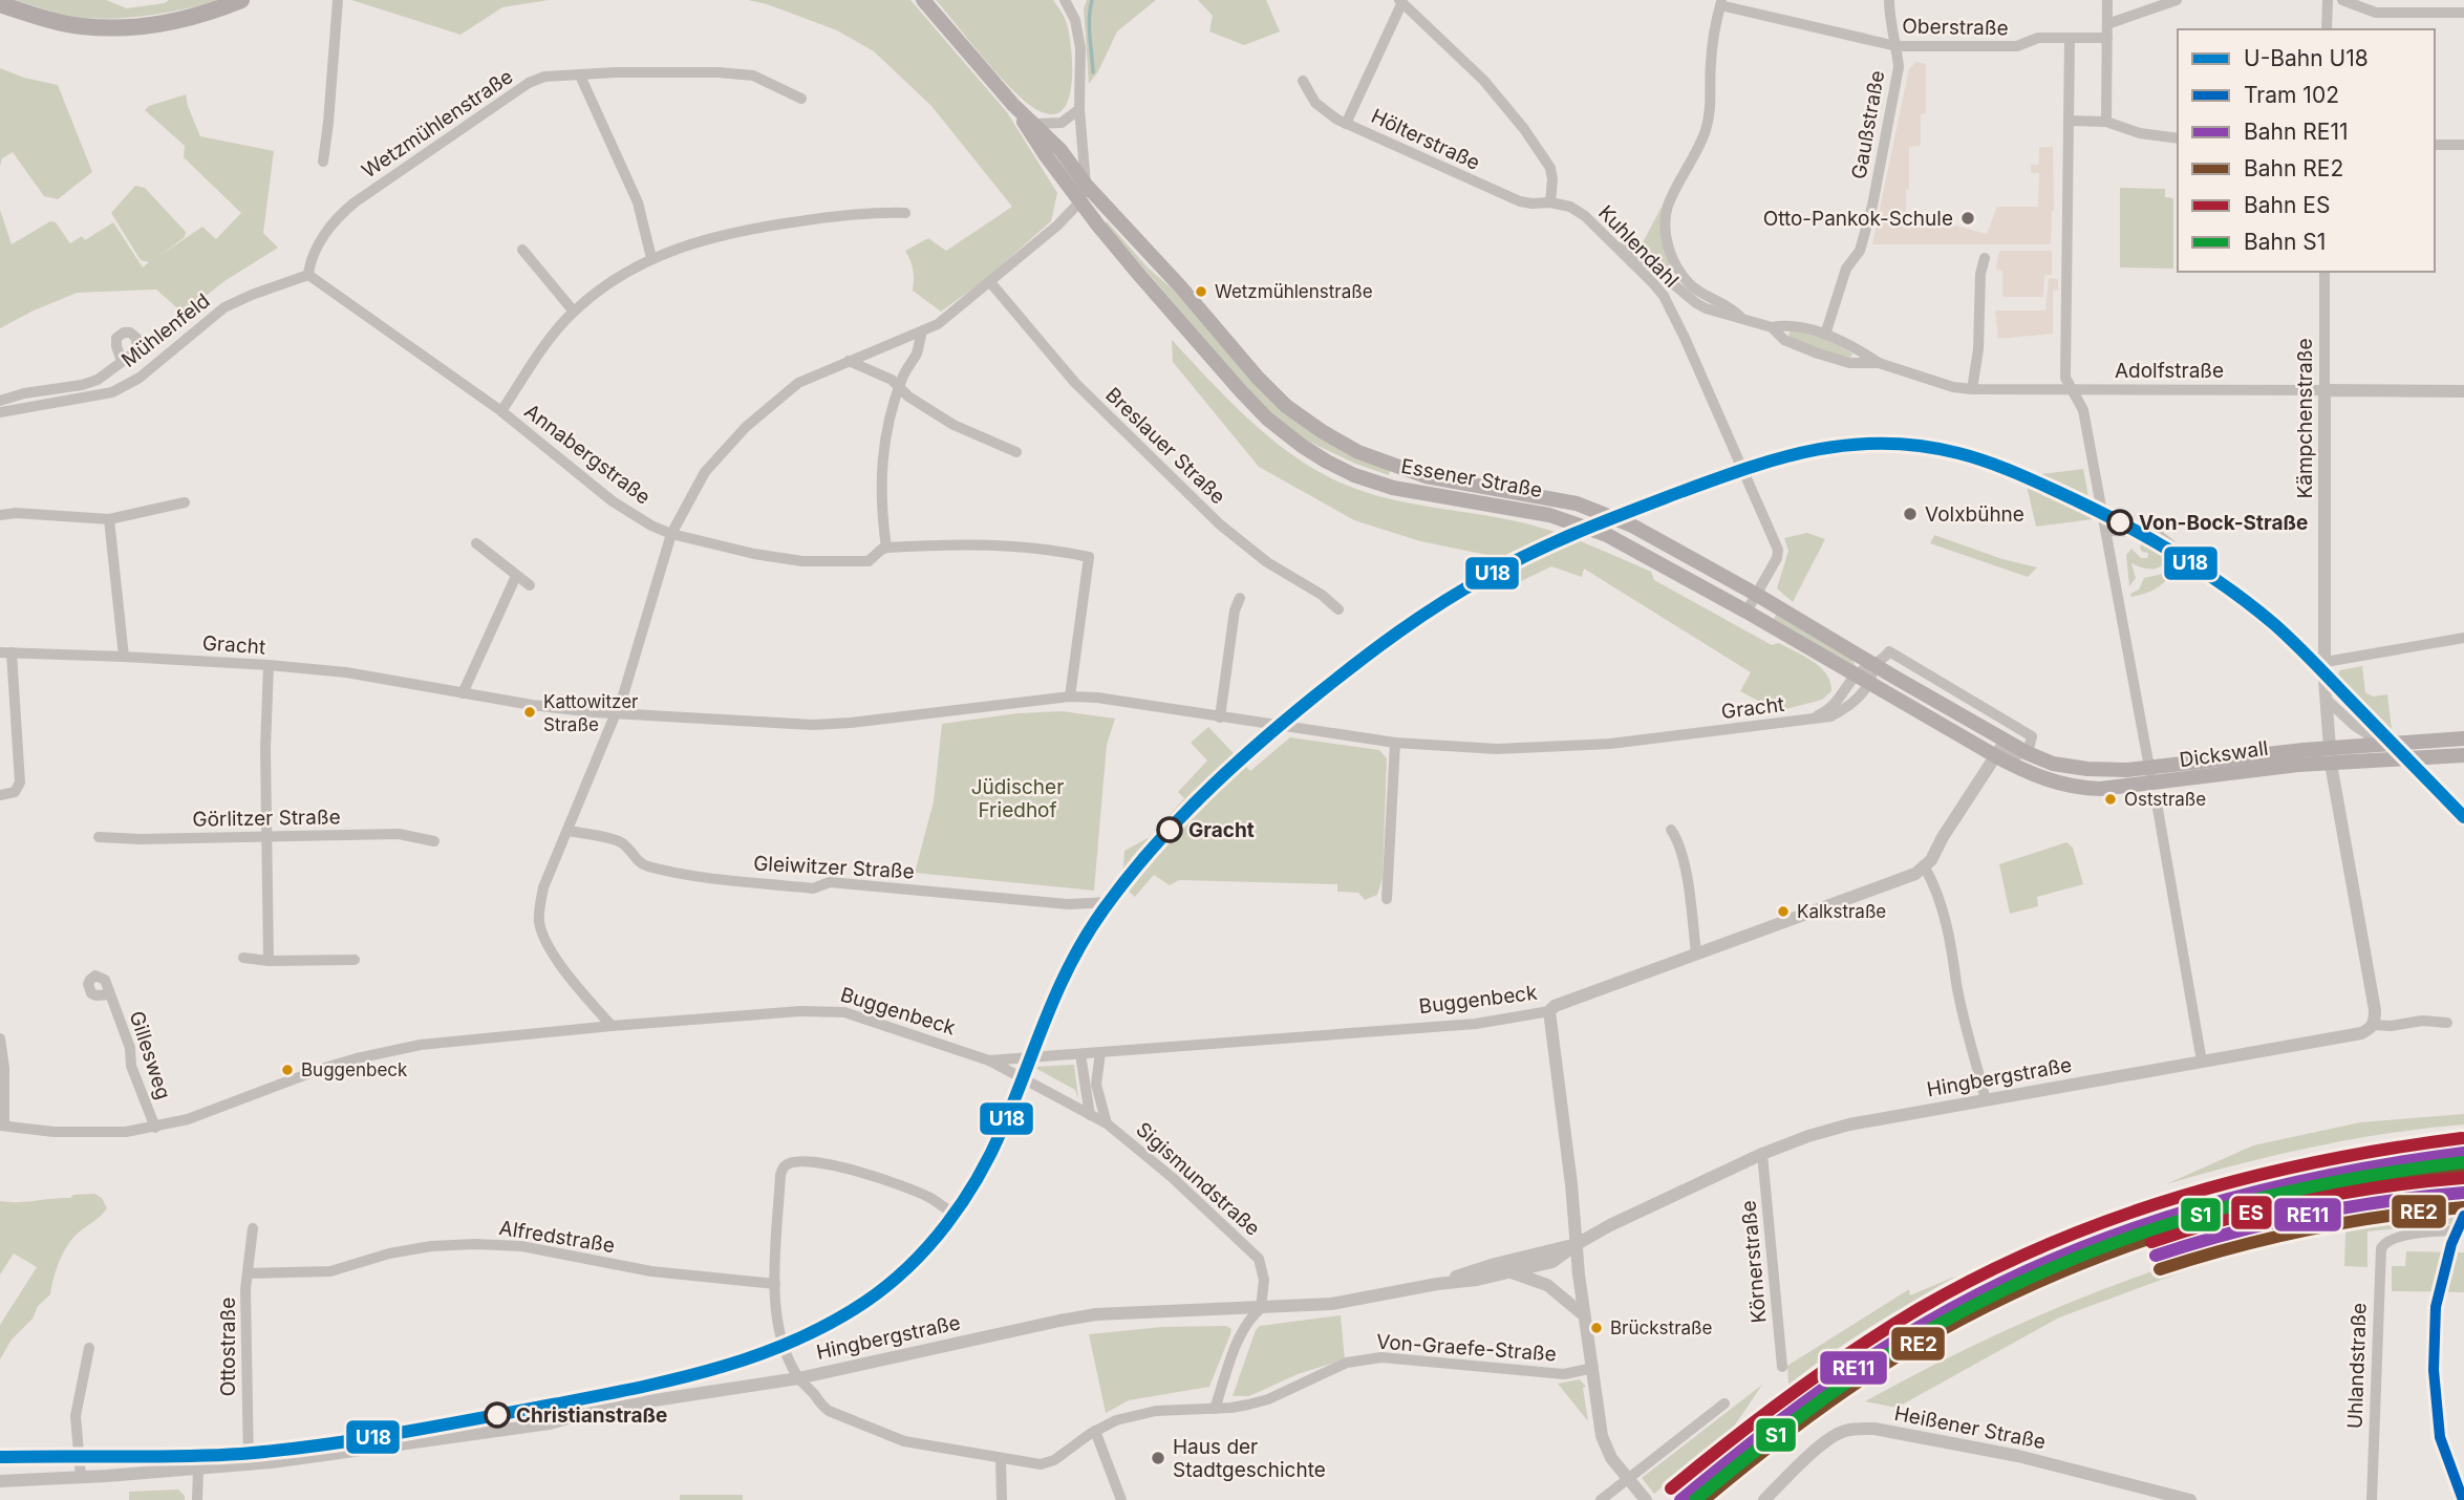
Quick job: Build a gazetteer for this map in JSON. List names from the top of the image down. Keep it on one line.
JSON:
{"streets":{"main road":["Essener Straße","Dickswall"],"street":["Oberstraße","Wetzmühlenstraße","Gaußstraße","Hölterstraße","Kuhlendahl","Mühlenfeld","Adolfstraße","Kämpchenstraße","Breslauer Straße","Annabergstraße","Gracht","Görlitzer Straße","Gleiwitzer Straße","Buggenbeck","Gillesweg","Hingbergstraße","Sigismundstraße","Alfredstraße","Körnerstraße","Ottostraße","Von-Graefe-Straße","Uhlandstraße","Heißener Straße"]},"crossings":[["Oberstraße","Gaußstraße"],["Wetzmühlenstraße","Mühlenfeld"],["Wetzmühlenstraße","Annabergstraße"],["Gaußstraße","Adolfstraße"],["Hölterstraße","Kuhlendahl"],["Kuhlendahl","Adolfstraße"],["Kuhlendahl","Essener Straße"],["Mühlenfeld","Annabergstraße"],["Adolfstraße","Kämpchenstraße"],["Kämpchenstraße","Dickswall"],["Annabergstraße","Gracht"],["Essener Straße","Gracht"],["Essener Straße","Dickswall"],["Buggenbeck","Gillesweg"],["Buggenbeck","Sigismundstraße"],["Hingbergstraße","Sigismundstraße"],["Hingbergstraße","Körnerstraße"],["Hingbergstraße","Ottostraße"],["Hingbergstraße","Von-Graefe-Straße"],["Alfredstraße","Ottostraße"]],"parks":["Jüdischer Friedhof"],"places":["Otto-Pankok-Schule","Wetzmühlenstraße","Volxbühne","Von-Bock-Straße","Kattowitzer Straße","Oststraße","Gracht","Kalkstraße","Buggenbeck","Brückstraße","Christianstraße","Haus der Stadtgeschichte"],"lines":["metro line U18","rail line ES","rail line RE11","rail line S1","rail line RE2","tram line 102"],"legend":["U-Bahn U18","Tram 102","Bahn RE11","Bahn RE2","Bahn ES","Bahn S1"]}
